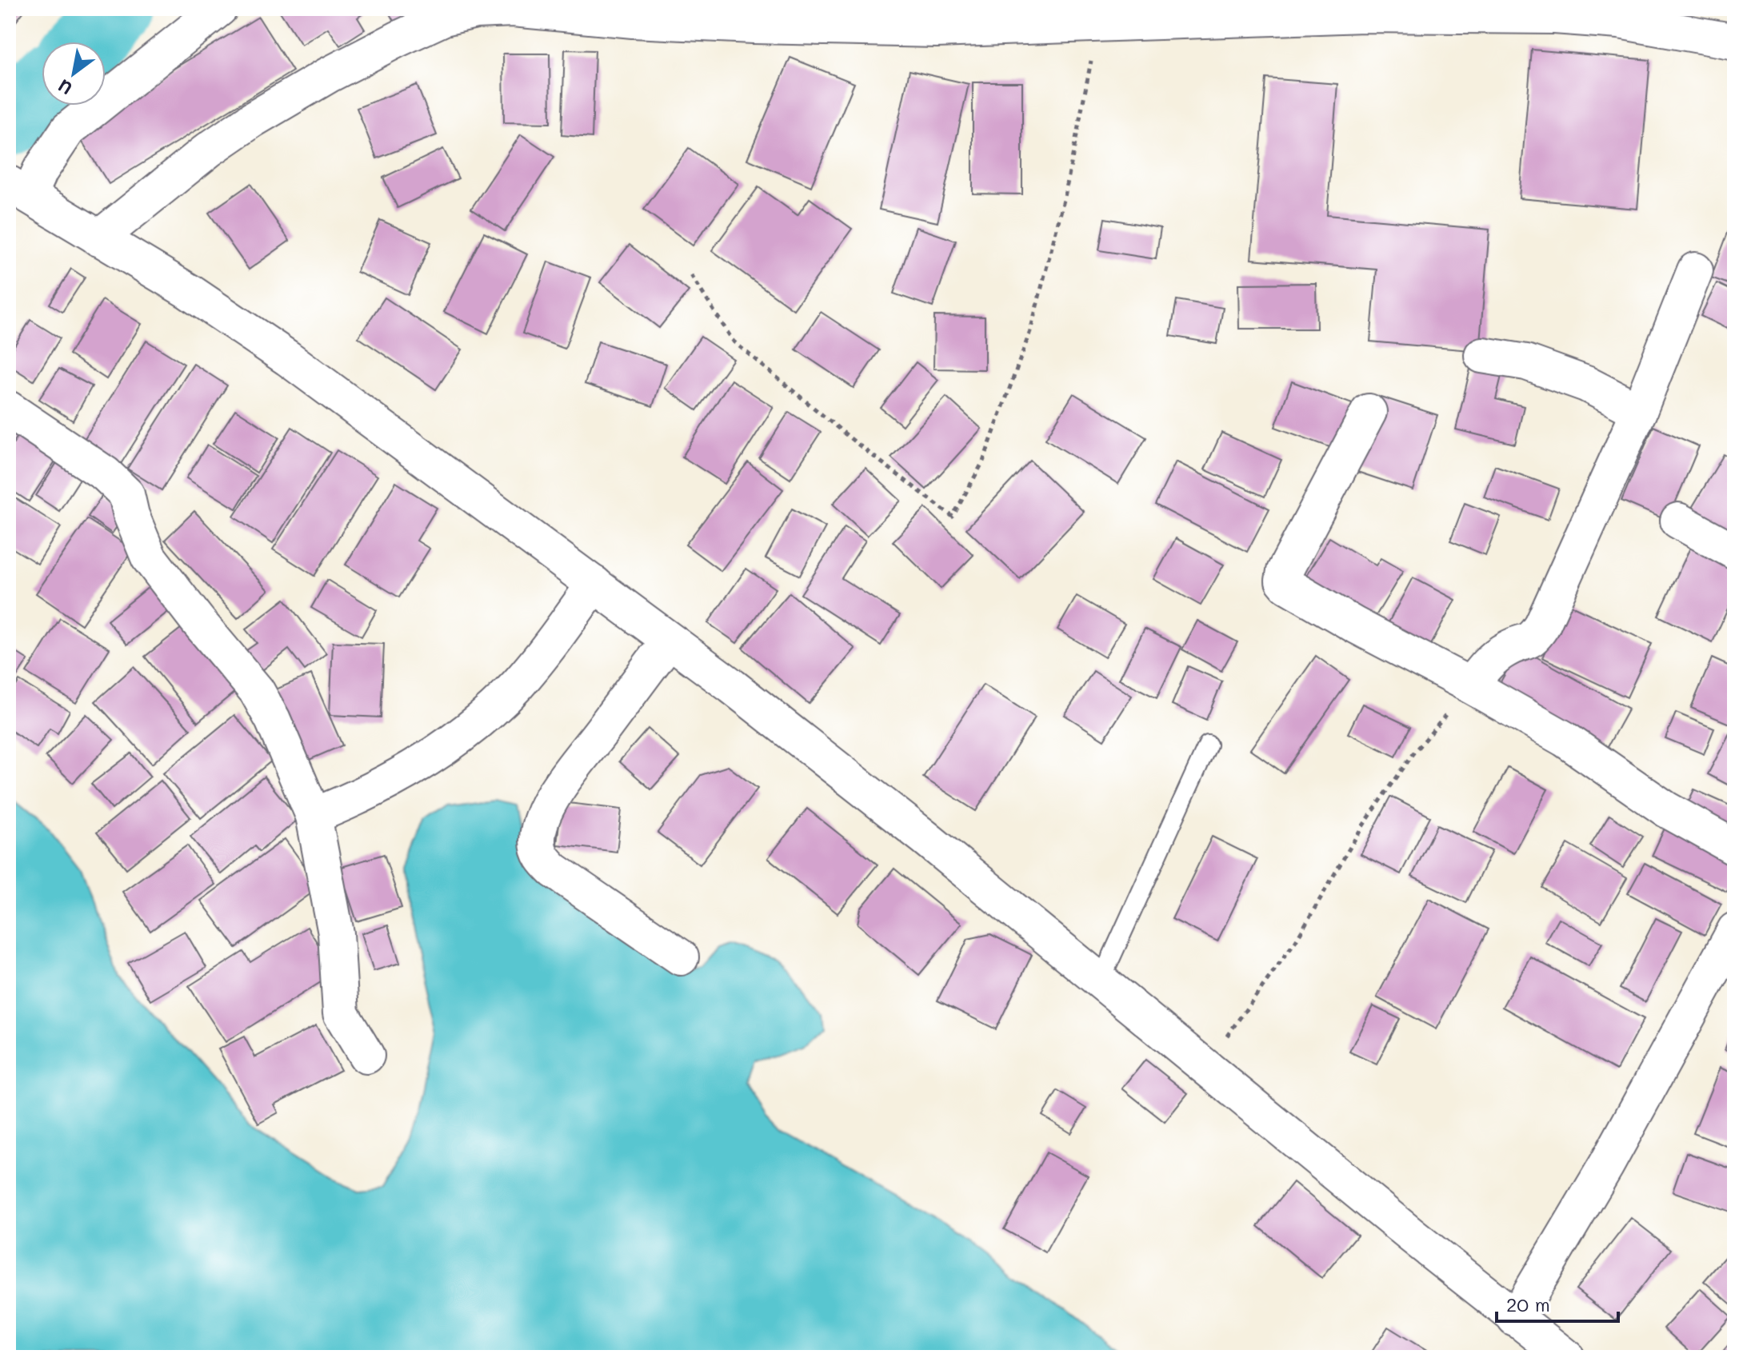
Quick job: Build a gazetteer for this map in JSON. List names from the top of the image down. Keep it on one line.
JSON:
{"scale_bar":"20 m","north":"bottom left"}
